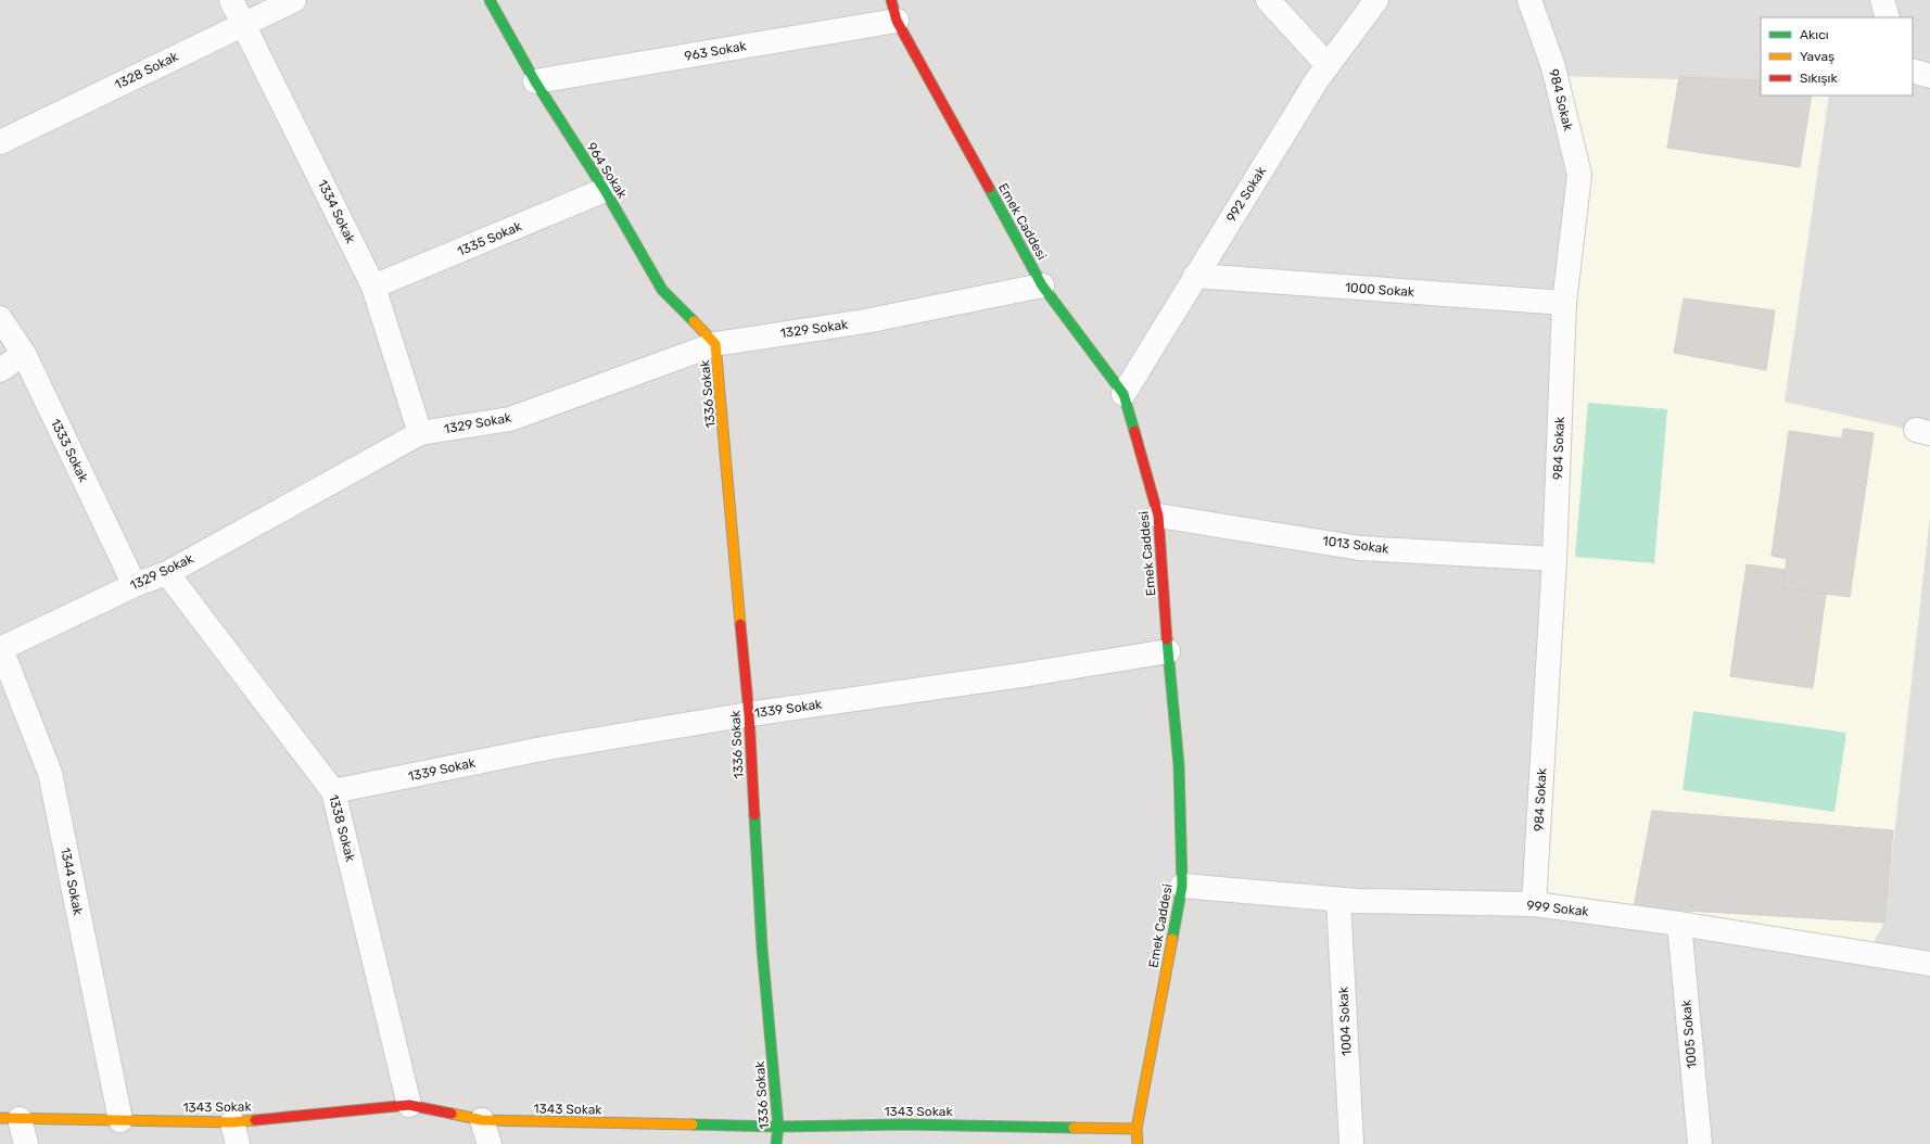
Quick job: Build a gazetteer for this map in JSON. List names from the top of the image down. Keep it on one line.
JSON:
{"streets":{"street":["963 Sokak","1328 Sokak","984 Sokak","964 Sokak","992 Sokak","1334 Sokak","Emek Caddesi","1335 Sokak","1000 Sokak","1329 Sokak","1336 Sokak","1333 Sokak","1013 Sokak","1339 Sokak","1338 Sokak","1344 Sokak","999 Sokak","1004 Sokak","1005 Sokak","1343 Sokak"]},"crossings":[["963 Sokak","964 Sokak"],["963 Sokak","Emek Caddesi"],["1328 Sokak","1334 Sokak"],["984 Sokak","1000 Sokak"],["984 Sokak","1013 Sokak"],["984 Sokak","999 Sokak"],["964 Sokak","1335 Sokak"],["964 Sokak","1329 Sokak"],["964 Sokak","1336 Sokak"],["992 Sokak","Emek Caddesi"],["992 Sokak","1000 Sokak"],["1334 Sokak","1335 Sokak"],["1334 Sokak","1329 Sokak"],["Emek Caddesi","1329 Sokak"],["Emek Caddesi","1013 Sokak"],["Emek Caddesi","1339 Sokak"],["Emek Caddesi","999 Sokak"],["Emek Caddesi","1343 Sokak"],["1329 Sokak","1336 Sokak"],["1329 Sokak","1333 Sokak"],["1329 Sokak","1338 Sokak"],["1329 Sokak","1344 Sokak"],["1336 Sokak","1339 Sokak"],["1336 Sokak","1343 Sokak"],["1339 Sokak","1338 Sokak"],["1338 Sokak","1343 Sokak"],["1344 Sokak","1343 Sokak"],["999 Sokak","1004 Sokak"],["999 Sokak","1005 Sokak"]],"legend":["Akıcı","Yavaş","Sıkışık"]}
